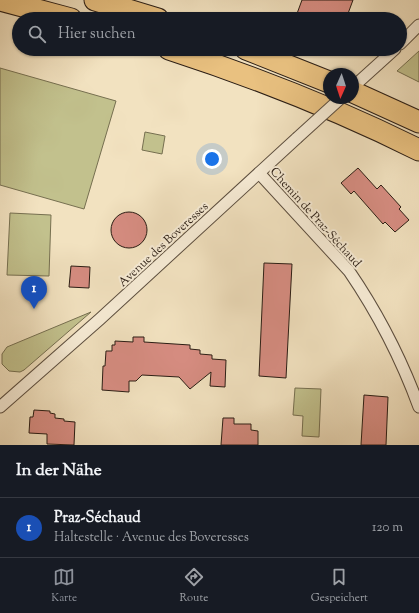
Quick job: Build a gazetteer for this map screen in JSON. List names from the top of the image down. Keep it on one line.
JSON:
{"streets":{"street":["Chemin de Praz-Séchaud","Avenue des Boveresses"]},"crossings":[["Chemin de Praz-Séchaud","Avenue des Boveresses"]],"north":"bottom","page":{"search":"Hier suchen","pins":"1","heading":"In der Nähe","list":[{"mark":"1","name":"Praz-Séchaud","note":"Haltestelle · Avenue des Boveresses","value":"120 m"}],"nav":["Karte","Route","Gespeichert"]}}
